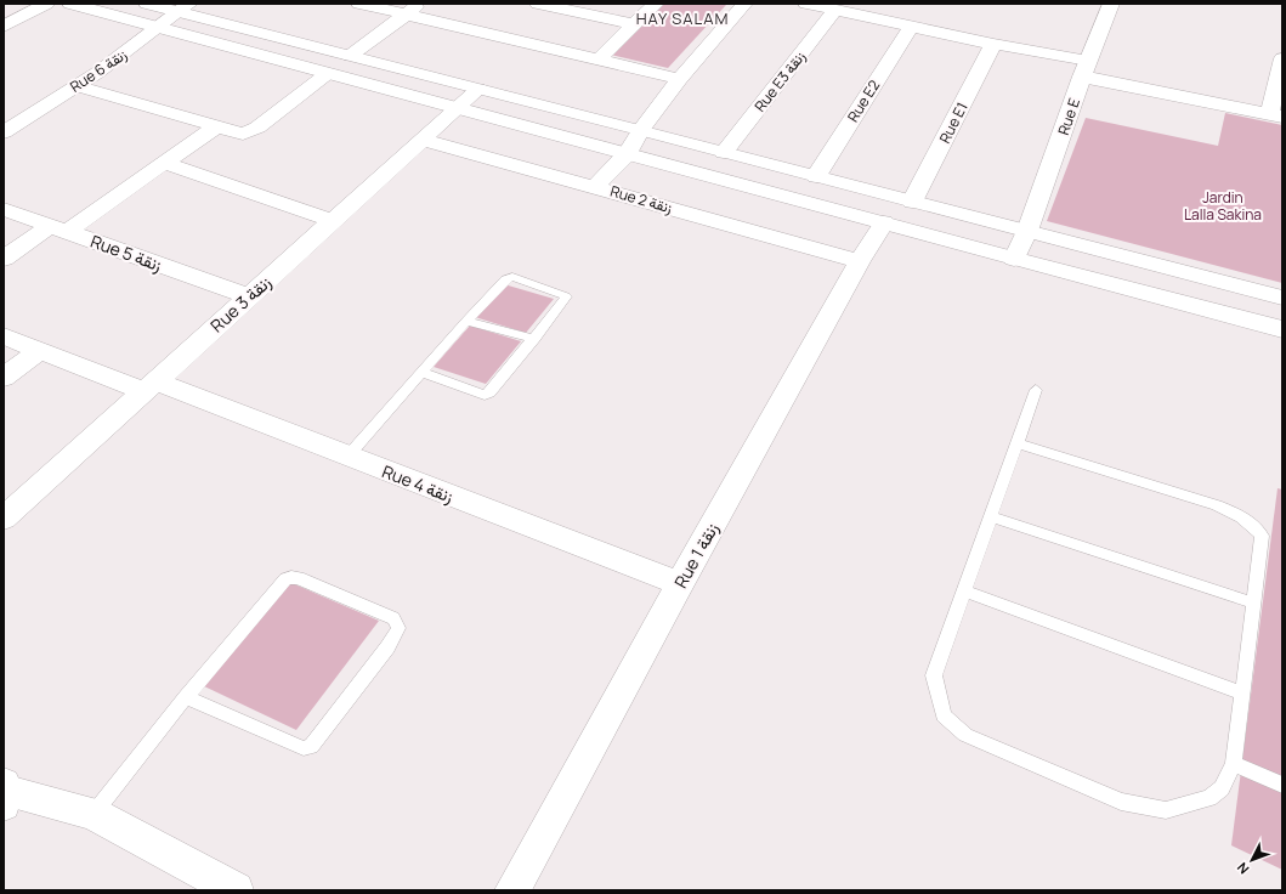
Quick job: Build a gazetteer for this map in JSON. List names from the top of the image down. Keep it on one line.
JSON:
{"streets":{"street":["Rue 6 زنقة","Rue E3 زنقة","Rue E2","Rue E","Rue E1","Rue 2 زنقة","Rue 5 زنقة","Rue 3 زنقة","Rue 4 زنقة","Rue 1 زنقة"]},"crossings":[["Rue 2 زنقة","Rue 3 زنقة"],["Rue 2 زنقة","Rue 1 زنقة"],["Rue 5 زنقة","Rue 3 زنقة"],["Rue 3 زنقة","Rue 4 زنقة"],["Rue 4 زنقة","Rue 1 زنقة"]],"districts":["HAY SALAM"],"parks":["Jardin Lalla Sakina"],"north":"bottom left"}
